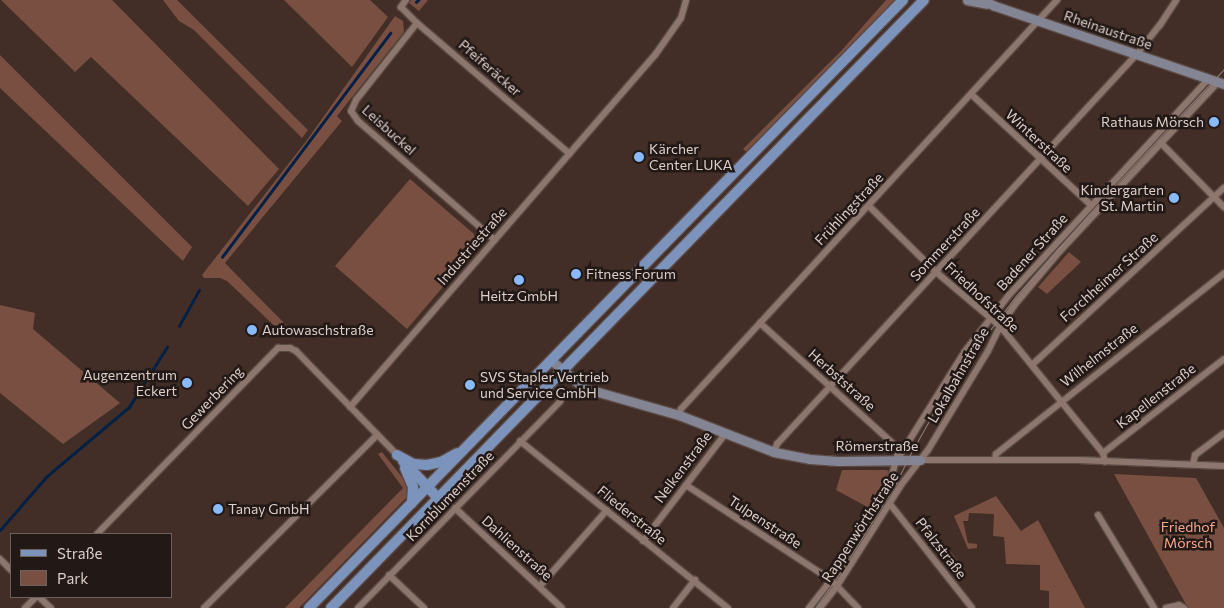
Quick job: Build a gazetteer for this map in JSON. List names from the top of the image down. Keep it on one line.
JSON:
{"streets":{"street":["Rheinaustraße","Pfeiferäcker","Leisbuckel","Winterstraße","Frühlingstraße","Sommerstraße","Industriestraße","Badener Straße","Forchheimer Straße","Friedhofstraße","Wilhelmstraße","Lokalbahnstraße","Herbststraße","Kapellenstraße","Gewerbering","Römerstraße","Nelkenstraße","Kornblumenstraße","Fliederstraße","Tulpenstraße","Rappenwörthstraße","Dahlienstraße","Pfalzstraße"]},"crossings":[["Rheinaustraße","Frühlingstraße"],["Rheinaustraße","Sommerstraße"],["Rheinaustraße","Badener Straße"],["Pfeiferäcker","Leisbuckel"],["Pfeiferäcker","Industriestraße"],["Leisbuckel","Industriestraße"],["Winterstraße","Frühlingstraße"],["Winterstraße","Sommerstraße"],["Winterstraße","Badener Straße"],["Frühlingstraße","Friedhofstraße"],["Frühlingstraße","Herbststraße"],["Frühlingstraße","Römerstraße"],["Sommerstraße","Friedhofstraße"],["Sommerstraße","Herbststraße"],["Sommerstraße","Römerstraße"],["Industriestraße","Gewerbering"],["Badener Straße","Friedhofstraße"],["Badener Straße","Lokalbahnstraße"],["Badener Straße","Herbststraße"],["Badener Straße","Römerstraße"],["Badener Straße","Rappenwörthstraße"],["Forchheimer Straße","Friedhofstraße"],["Friedhofstraße","Wilhelmstraße"],["Friedhofstraße","Lokalbahnstraße"],["Friedhofstraße","Kapellenstraße"],["Friedhofstraße","Römerstraße"],["Wilhelmstraße","Römerstraße"],["Lokalbahnstraße","Römerstraße"],["Lokalbahnstraße","Rappenwörthstraße"],["Herbststraße","Römerstraße"],["Herbststraße","Rappenwörthstraße"],["Römerstraße","Nelkenstraße"],["Römerstraße","Rappenwörthstraße"],["Nelkenstraße","Fliederstraße"],["Nelkenstraße","Tulpenstraße"],["Kornblumenstraße","Fliederstraße"],["Kornblumenstraße","Dahlienstraße"],["Tulpenstraße","Rappenwörthstraße"],["Rappenwörthstraße","Pfalzstraße"]],"parks":["Friedhof Mörsch"],"places":["Rathaus Mörsch","Kärcher Center LUKA","Kindergarten St. Martin","Fitness Forum","Heitz GmbH","Autowaschstraße","Augenzentrum Eckert","SVS Stapler Vertrieb und Service GmbH","Tanay GmbH"],"legend":["Straße","Park"]}
